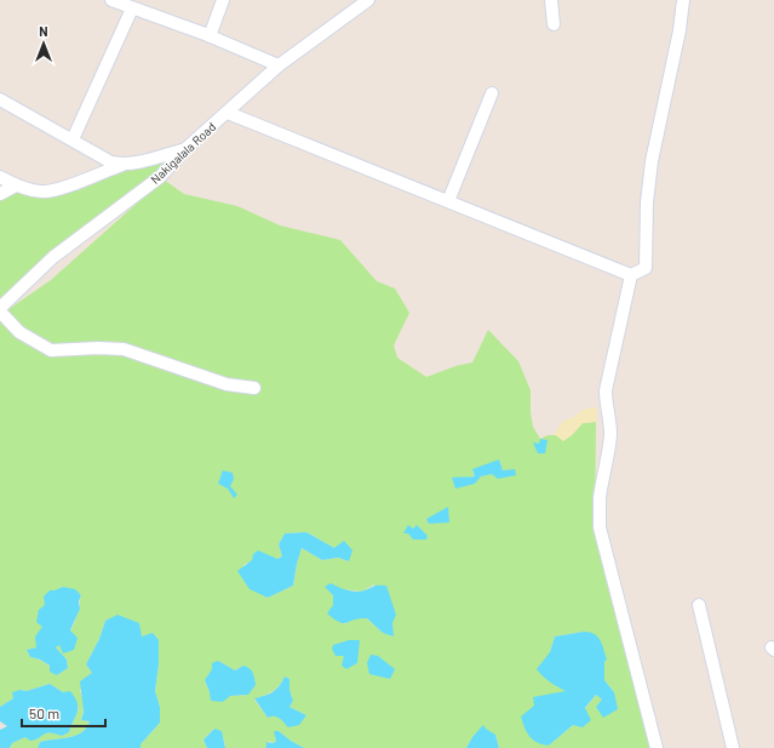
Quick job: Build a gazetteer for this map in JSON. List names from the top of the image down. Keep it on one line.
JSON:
{"streets":{"street":["Nakigalala Road"]},"scale_bar":"50 m","north":"top"}
